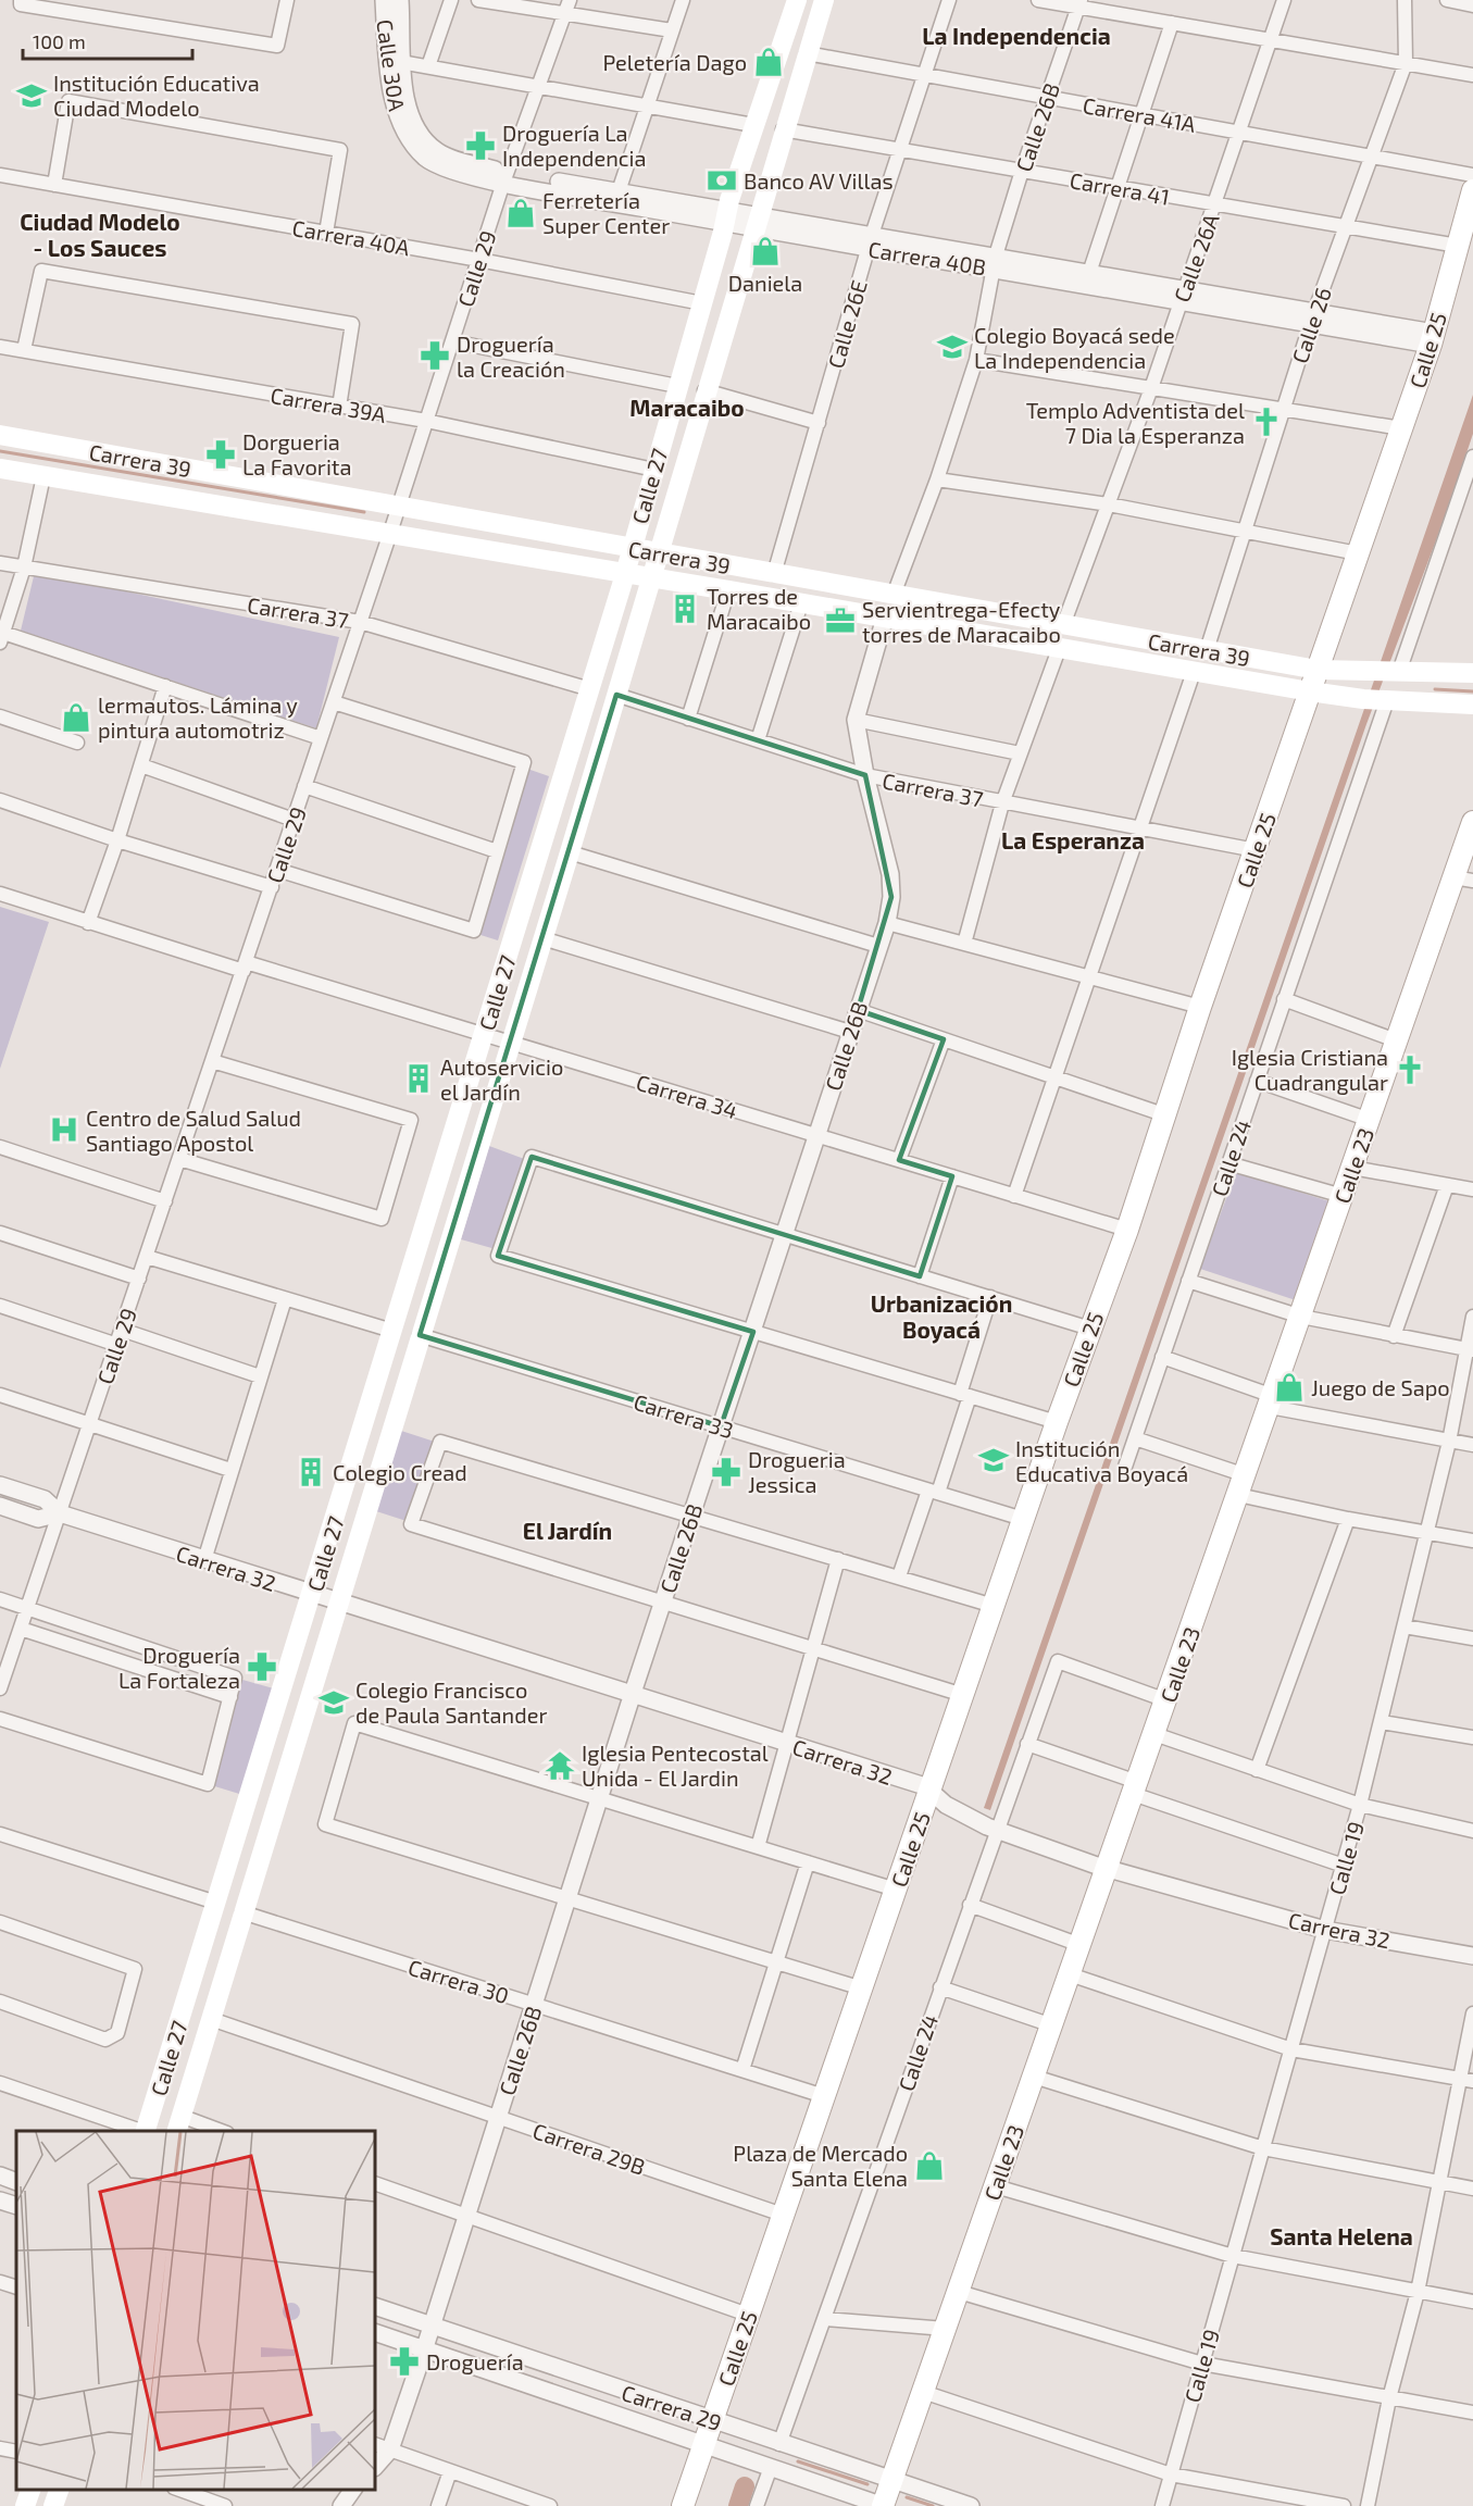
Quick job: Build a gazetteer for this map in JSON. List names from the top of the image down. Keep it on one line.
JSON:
{"streets":{"main road":["Calle 25","Carrera 39","Calle 27","Calle 23"],"street":["Calle 30A","Carrera 41A","Calle 26B","Carrera 41","Carrera 40A","Carrera 40B","Calle 26A","Calle 29","Calle 26E","Calle 26","Carrera 39A","Carrera 37","Carrera 34","Calle 24","Carrera 33","Carrera 32","Calle 19","Carrera 30","Carrera 29B","Carrera 29"]},"crossings":[["Calle 30A","Carrera 40B"],["Carrera 41A","Calle 26B"],["Carrera 41A","Calle 26A"],["Carrera 41A","Calle 26E"],["Carrera 41A","Calle 26"],["Carrera 41A","Calle 27"],["Calle 26B","Carrera 41"],["Calle 26B","Carrera 40B"],["Calle 26B","Carrera 39"],["Calle 26B","Carrera 37"],["Calle 26B","Carrera 34"],["Calle 26B","Carrera 33"],["Calle 26B","Carrera 32"],["Calle 26B","Carrera 30"],["Calle 26B","Carrera 29B"],["Calle 26B","Carrera 29"],["Carrera 41","Calle 26A"],["Carrera 41","Calle 26E"],["Carrera 41","Calle 26"],["Carrera 41","Calle 25"],["Carrera 41","Calle 27"],["Carrera 40A","Calle 29"],["Carrera 40A","Calle 27"],["Carrera 40B","Calle 26A"],["Carrera 40B","Calle 29"],["Carrera 40B","Calle 26E"],["Carrera 40B","Calle 26"],["Carrera 40B","Calle 25"],["Carrera 40B","Calle 27"],["Calle 26A","Carrera 39"],["Calle 29","Carrera 39A"],["Calle 29","Carrera 39"],["Calle 29","Carrera 37"],["Calle 29","Carrera 34"],["Calle 29","Carrera 32"],["Calle 26E","Carrera 39"],["Calle 26","Carrera 39"],["Calle 25","Carrera 39"],["Calle 25","Carrera 37"],["Calle 25","Carrera 34"],["Calle 25","Carrera 33"],["Calle 25","Carrera 32"],["Calle 25","Carrera 30"],["Calle 25","Carrera 29B"],["Calle 25","Carrera 29"],["Carrera 39A","Calle 27"],["Carrera 39","Calle 27"],["Carrera 39","Calle 24"],["Calle 27","Carrera 37"],["Calle 27","Carrera 34"],["Calle 27","Carrera 33"],["Calle 27","Carrera 32"],["Calle 27","Carrera 30"],["Calle 27","Carrera 29B"],["Calle 24","Calle 23"],["Calle 24","Carrera 32"],["Calle 24","Carrera 29"],["Calle 23","Carrera 32"],["Calle 23","Carrera 29"],["Carrera 32","Calle 19"]],"districts":["La Independencia","Ciudad Modelo - Los Sauces","Maracaibo","La Esperanza","Urbanización Boyacá","El Jardín","Santa Helena"],"places":{"shop":["Peletería Dago","Ferretería Super Center","Daniela","lermautos. Lámina y pintura automotriz","Juego de Sapo","Plaza de Mercado Santa Elena"],"school or university":["Institución Educativa Ciudad Modelo","Colegio Boyacá sede La Independencia","Institución Educativa Boyacá","Colegio Francisco de Paula Santander"],"pharmacy":["Droguería La Independencia","Droguería la Creación","Dorgueria La Favorita","Drogueria Jessica","Droguería La Fortaleza","Droguería"],"bank":["Banco AV Villas"],"church":["Templo Adventista del 7 Dia la Esperanza","Iglesia Cristiana Cuadrangular"],"building":["Torres de Maracaibo","Autoservicio el Jardín","Colegio Cread"],"office":["Servientrega-Efecty torres de Maracaibo"],"hospital":["Centro de Salud Salud Santiago Apostol"],"temple":["Iglesia Pentecostal Unida - El Jardin"]},"scale_bar":"100 m"}
